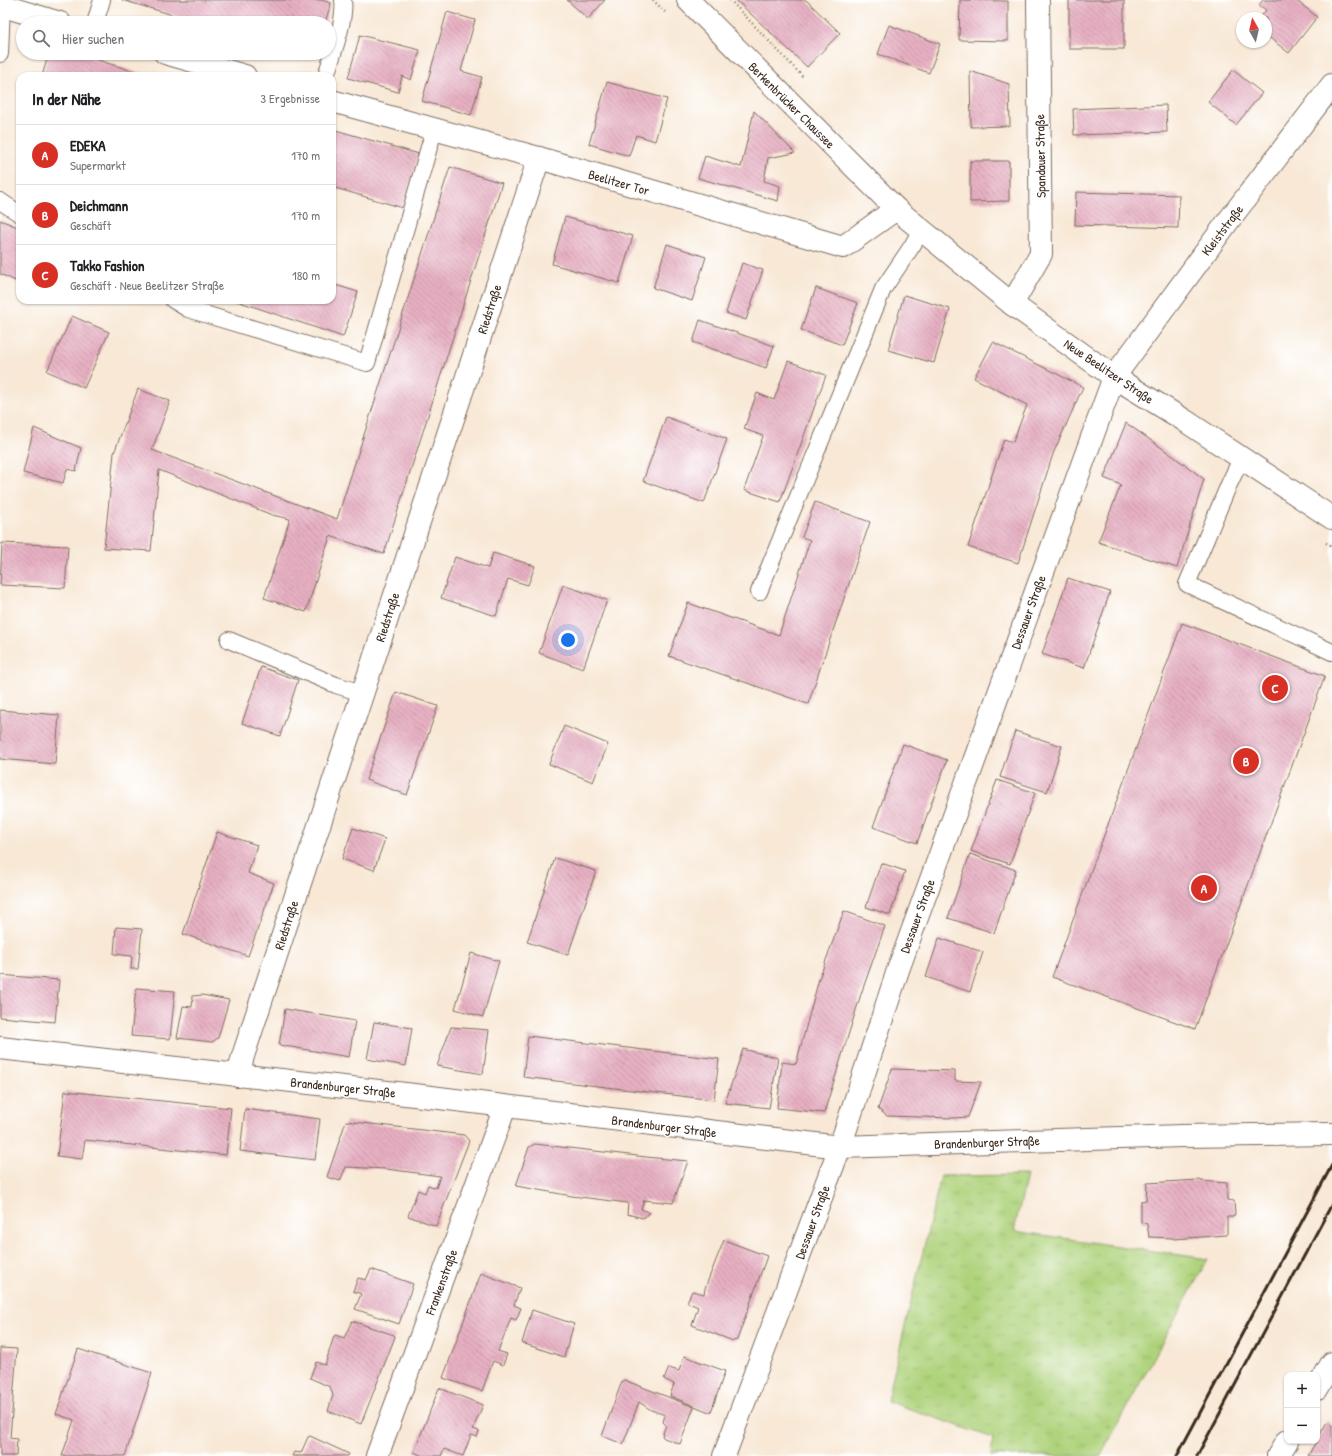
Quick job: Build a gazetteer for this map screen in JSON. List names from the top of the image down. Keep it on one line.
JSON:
{"streets":{"street":["Berkenbrücker Chaussee","Spandauer Straße","Beelitzer Tor","Kleiststraße","Riedstraße","Neue Beelitzer Straße","Dessauer Straße","Brandenburger Straße","Frankenstraße"]},"crossings":[["Berkenbrücker Chaussee","Beelitzer Tor"],["Berkenbrücker Chaussee","Neue Beelitzer Straße"],["Spandauer Straße","Neue Beelitzer Straße"],["Beelitzer Tor","Riedstraße"],["Beelitzer Tor","Neue Beelitzer Straße"],["Kleiststraße","Neue Beelitzer Straße"],["Kleiststraße","Dessauer Straße"],["Riedstraße","Brandenburger Straße"],["Neue Beelitzer Straße","Dessauer Straße"],["Dessauer Straße","Brandenburger Straße"],["Brandenburger Straße","Frankenstraße"]],"north":"top","page":{"search":"Hier suchen","heading":["In der Nähe","3 Ergebnisse"],"list":[{"mark":"A","name":"EDEKA","note":"Supermarkt","value":"170 m"},{"mark":"B","name":"Deichmann","note":"Geschäft","value":"170 m"},{"mark":"C","name":"Takko Fashion","note":"Geschäft · Neue Beelitzer Straße","value":"180 m"}],"pins":["C","B","A"],"map_buttons":["+","−"]}}
